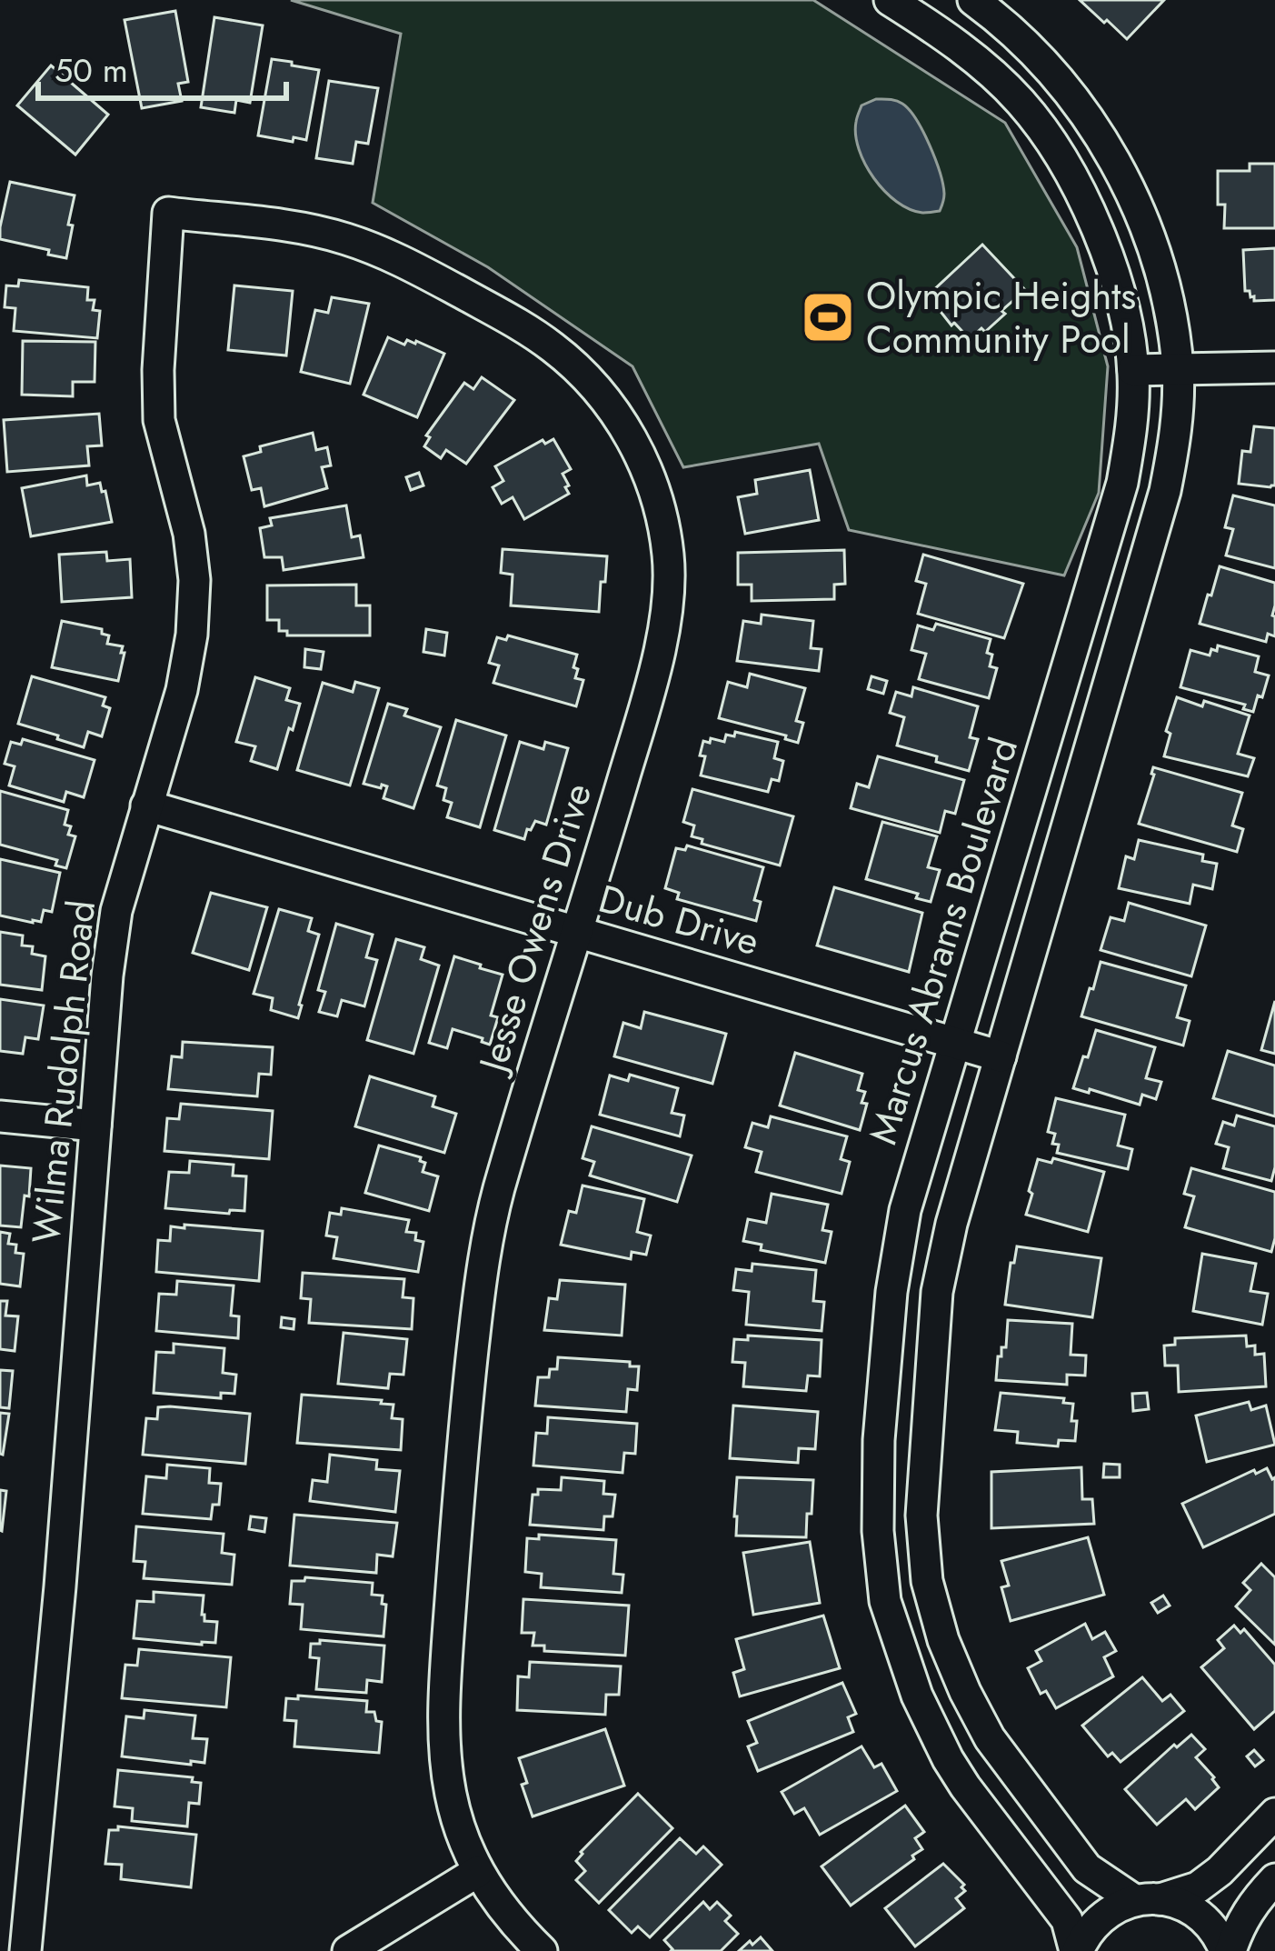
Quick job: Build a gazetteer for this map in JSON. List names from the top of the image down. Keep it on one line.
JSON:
{"streets":{"street":["Dub Drive","Jesse Owens Drive","Marcus Abrams Boulevard","Wilma Rudolph Road"]},"crossings":[["Dub Drive","Jesse Owens Drive"],["Dub Drive","Marcus Abrams Boulevard"],["Dub Drive","Wilma Rudolph Road"],["Jesse Owens Drive","Wilma Rudolph Road"]],"places":{"sports":["Olympic Heights Community Pool"]},"scale_bar":"50 m"}
